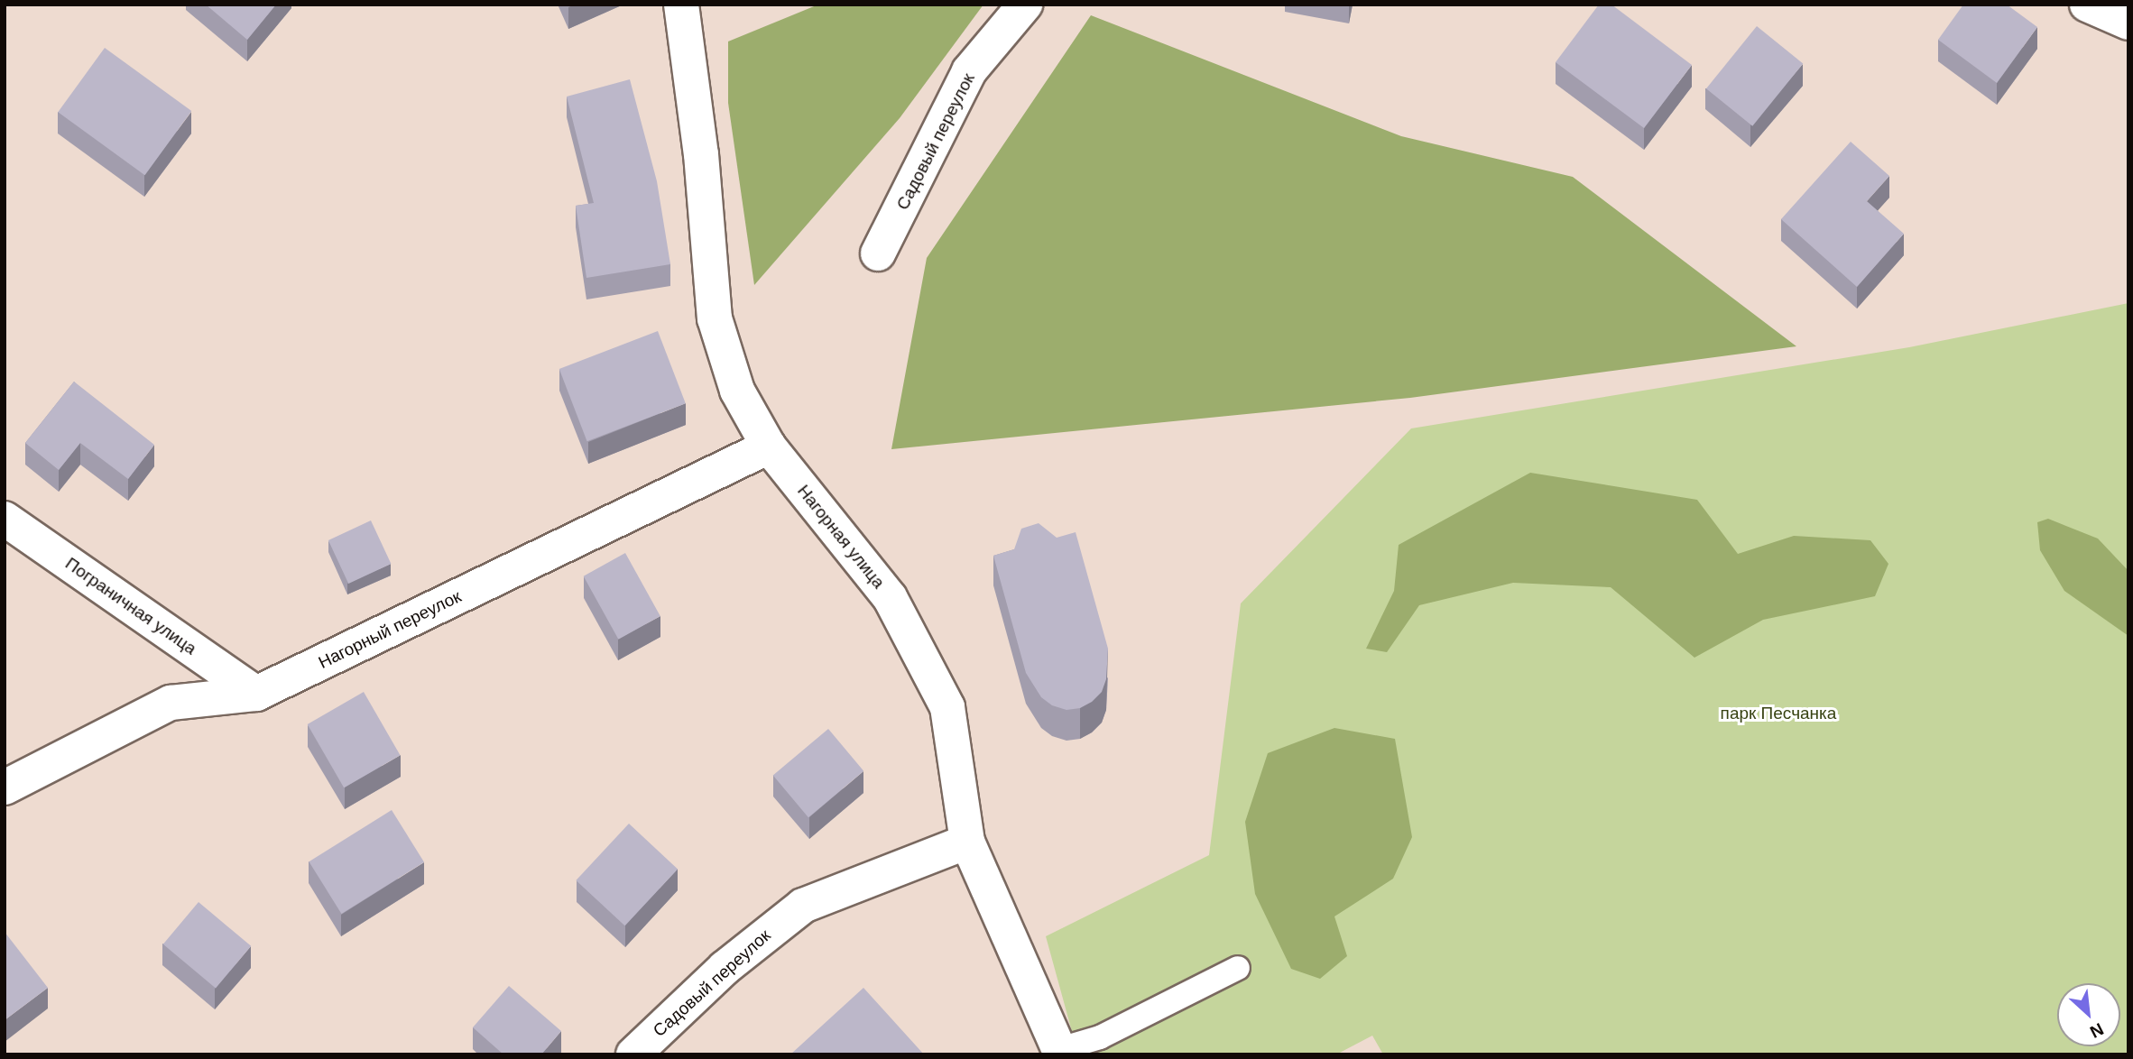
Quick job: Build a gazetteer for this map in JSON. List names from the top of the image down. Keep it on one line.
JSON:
{"streets":{"street":["Садовый переулок","Нагорная улица","Пограничная улица","Нагорный переулок"]},"crossings":[["Садовый переулок","Нагорная улица"],["Нагорная улица","Нагорный переулок"],["Пограничная улица","Нагорный переулок"]],"parks":["парк Песчанка"],"north":"bottom right"}
